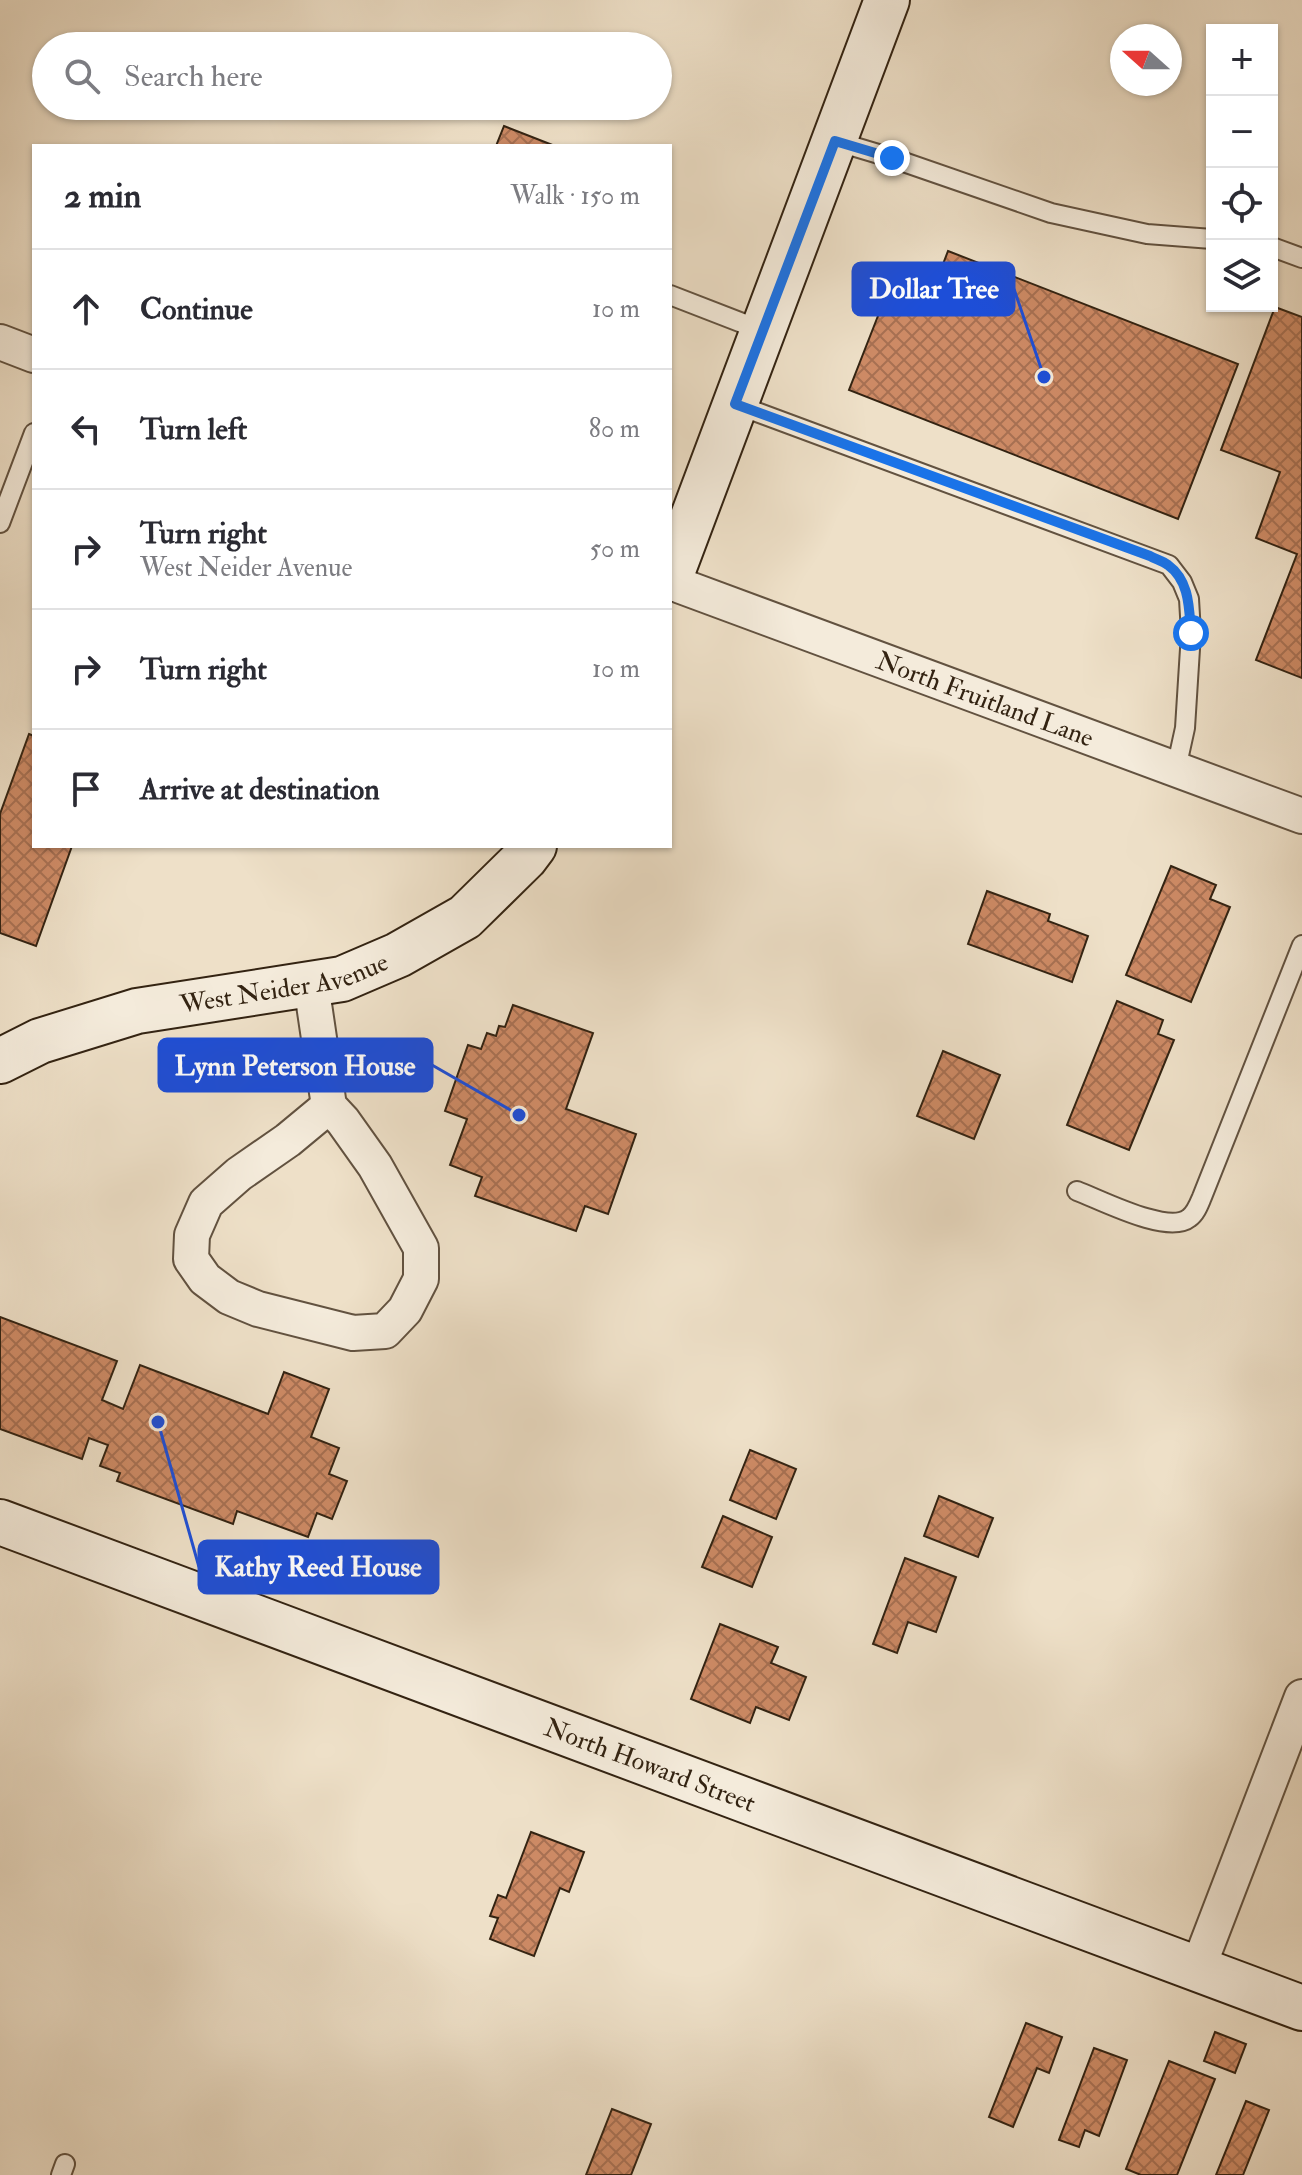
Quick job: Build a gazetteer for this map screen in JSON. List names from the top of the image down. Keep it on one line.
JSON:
{"streets":{"street":["North Fruitland Lane","West Neider Avenue","North Howard Street"]},"places":["Dollar Tree","Lynn Peterson House","Kathy Reed House"],"north":"left","page":{"map_buttons":["+","−"],"search":"Search here","heading":["2 min","Walk · 150 m"],"list":[["Continue","10 m"],["Turn left","80 m"],["Turn right","West Neider Avenue","50 m"],["Turn right","10 m"],"Arrive at destination"]}}
